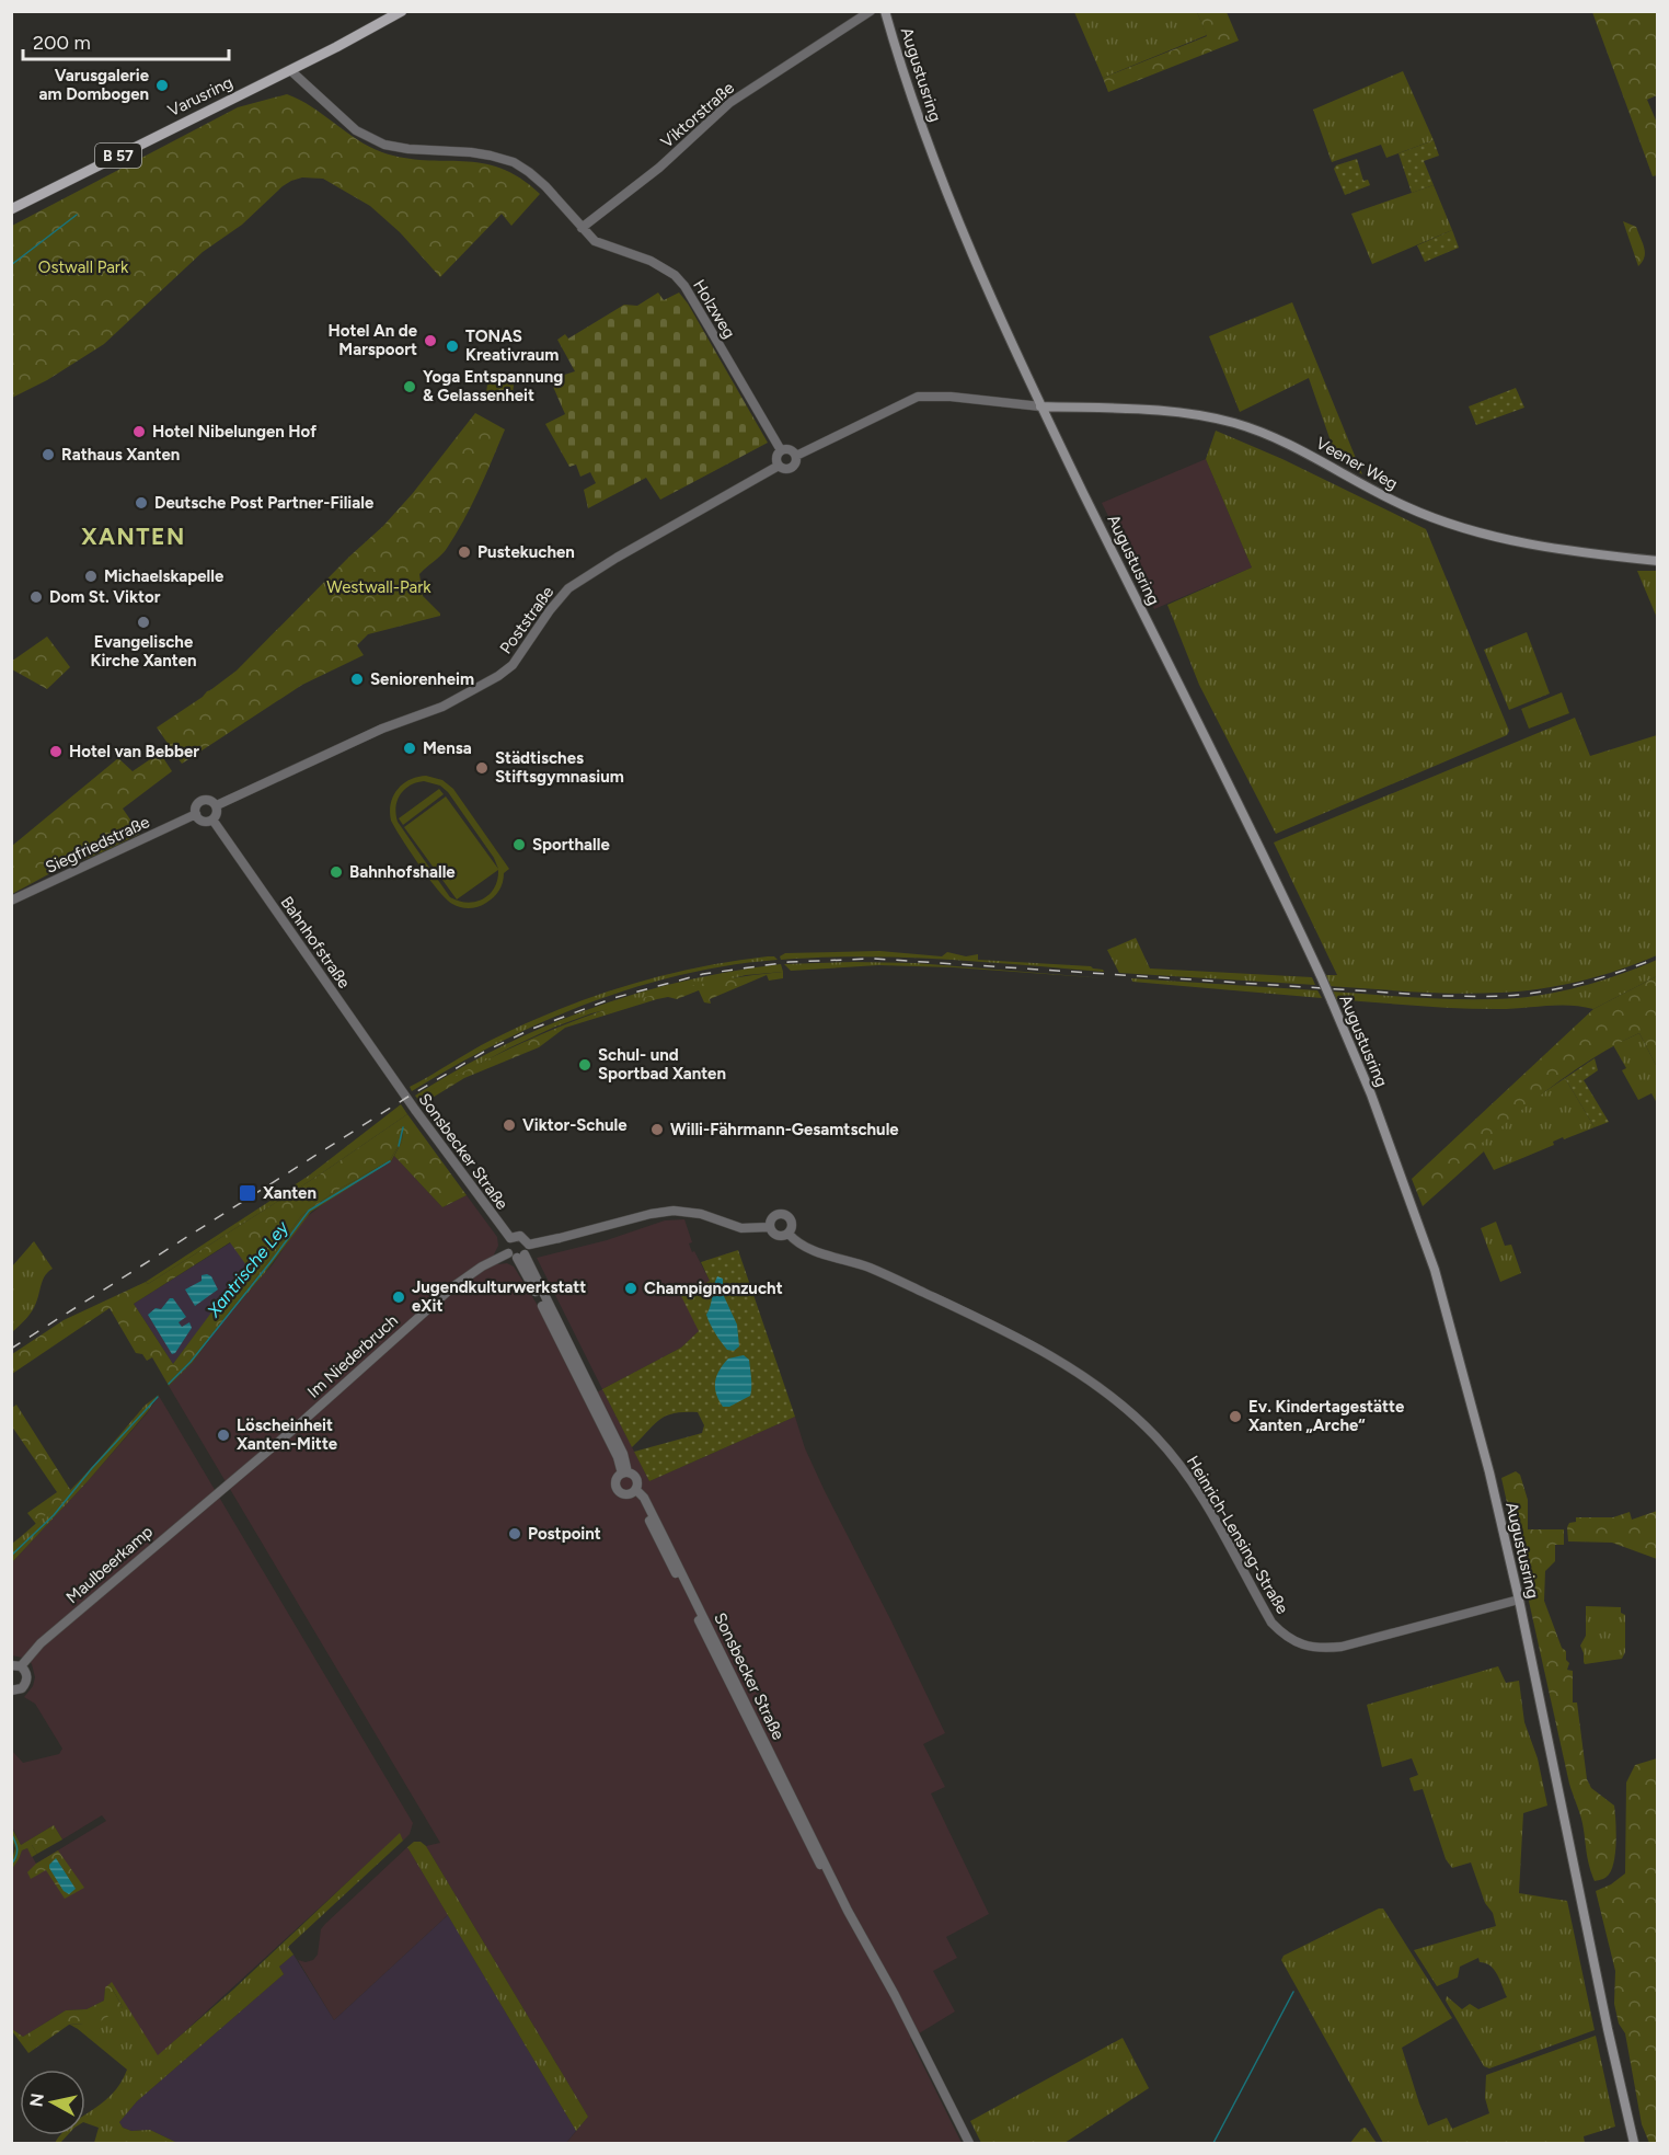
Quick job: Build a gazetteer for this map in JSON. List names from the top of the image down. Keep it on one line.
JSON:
{"streets":{"main road":["Augustusring","Varusring","B 57","Veener Weg"],"street":["Viktorstraße","Holzweg","Poststraße","Siegfriedstraße","Bahnhofstraße","Sonsbecker Straße","Im Niederbruch","Heinrich-Lensing-Straße","Maulbeerkamp"]},"crossings":[["Augustusring","Veener Weg"],["Augustusring","Poststraße"],["Augustusring","Heinrich-Lensing-Straße"],["Varusring","Holzweg"],["Viktorstraße","Holzweg"],["Holzweg","Poststraße"],["Veener Weg","Poststraße"],["Poststraße","Siegfriedstraße"],["Poststraße","Bahnhofstraße"],["Siegfriedstraße","Bahnhofstraße"],["Bahnhofstraße","Sonsbecker Straße"],["Sonsbecker Straße","Im Niederbruch"],["Im Niederbruch","Maulbeerkamp"]],"districts":["XANTEN"],"water":["Xantrische Ley"],"parks":["Ostwall Park","Westwall-Park"],"places":{"other":["Varusgalerie am Dombogen","Hotel An de Marspoort","TONAS Kreativraum","Yoga Entspannung & Gelassenheit","Hotel Nibelungen Hof","Rathaus Xanten","Deutsche Post Partner-Filiale","Pustekuchen","Michaelskapelle","Dom St. Viktor","Evangelische Kirche Xanten","Seniorenheim","Mensa","Hotel van Bebber","Städtisches Stiftsgymnasium","Sporthalle","Bahnhofshalle","Schul- und Sportbad Xanten","Viktor-Schule","Willi-Fährmann-Gesamtschule","Champignonzucht","Jugendkulturwerkstatt eXit","Ev. Kindertagestätte Xanten „Arche“","Löscheinheit Xanten-Mitte","Postpoint"],"transit":["Xanten"]},"scale_bar":"200 m","north":"left"}
